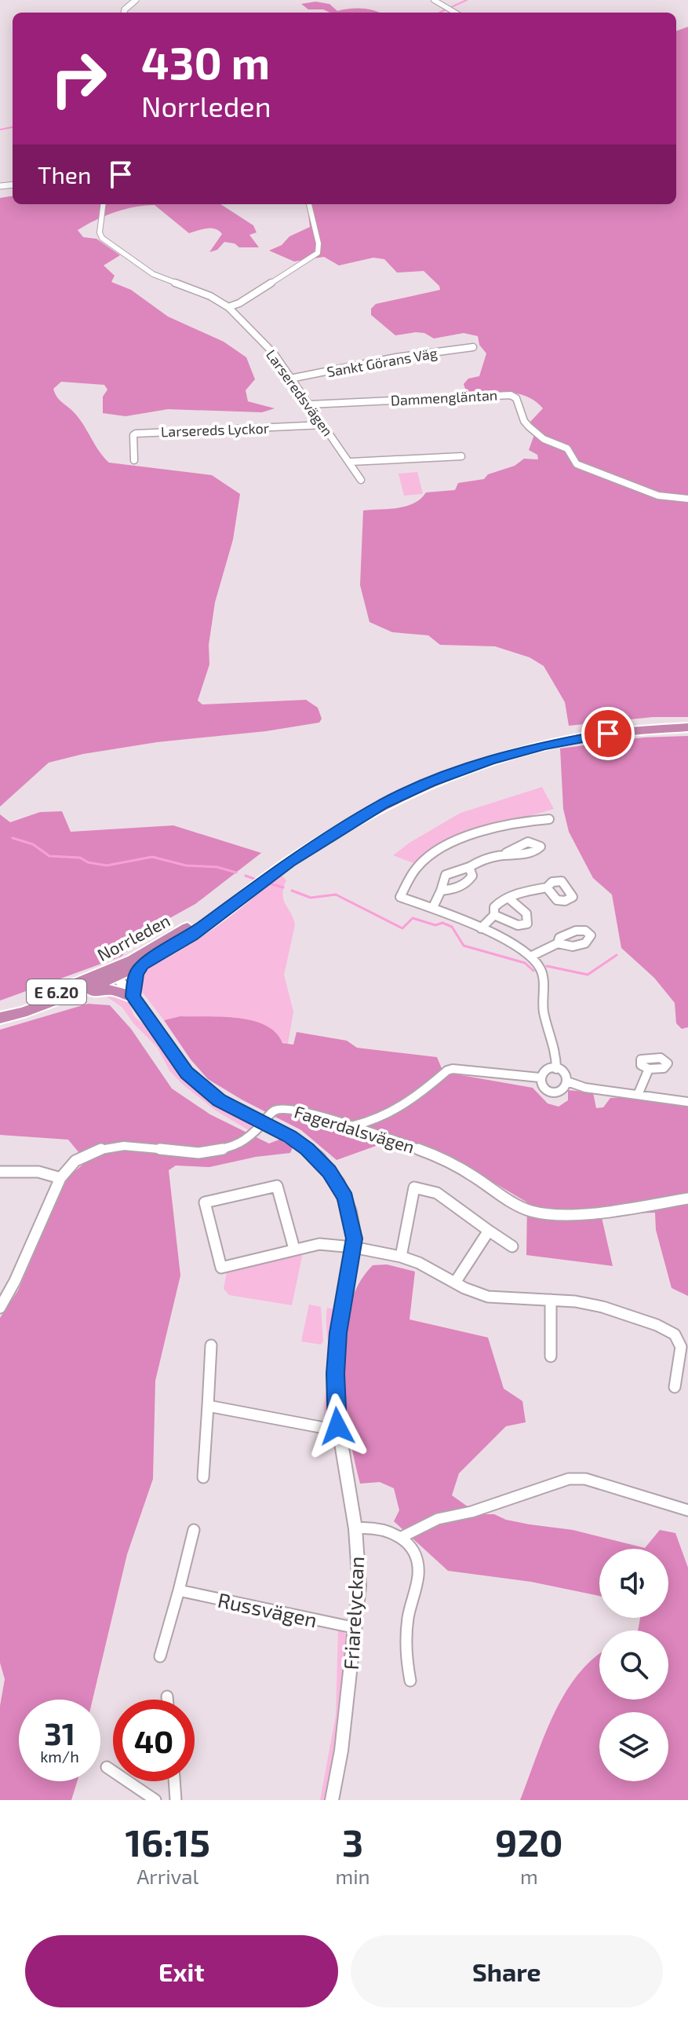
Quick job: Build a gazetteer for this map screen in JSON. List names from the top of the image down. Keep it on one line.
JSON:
{"streets":{"highway":["Norrleden","E 6.20"],"street":["Sankt Görans Väg","Larseredsvägen","Dammengläntan","Larsereds Lyckor","Fagerdalsvägen","Russvägen","Friarelyckan"]},"crossings":[["Sankt Görans Väg","Larseredsvägen"],["Larseredsvägen","Dammengläntan"],["Larseredsvägen","Larsereds Lyckor"],["Norrleden","Friarelyckan"],["Fagerdalsvägen","Friarelyckan"],["Russvägen","Friarelyckan"]],"page":{"turn":["430 m","Norrleden"],"then":"Then","speed":"31 km/h","limit":"40","eta":["16:15","Arrival","3","min","920","m"],"buttons":["Exit","Share"]}}
